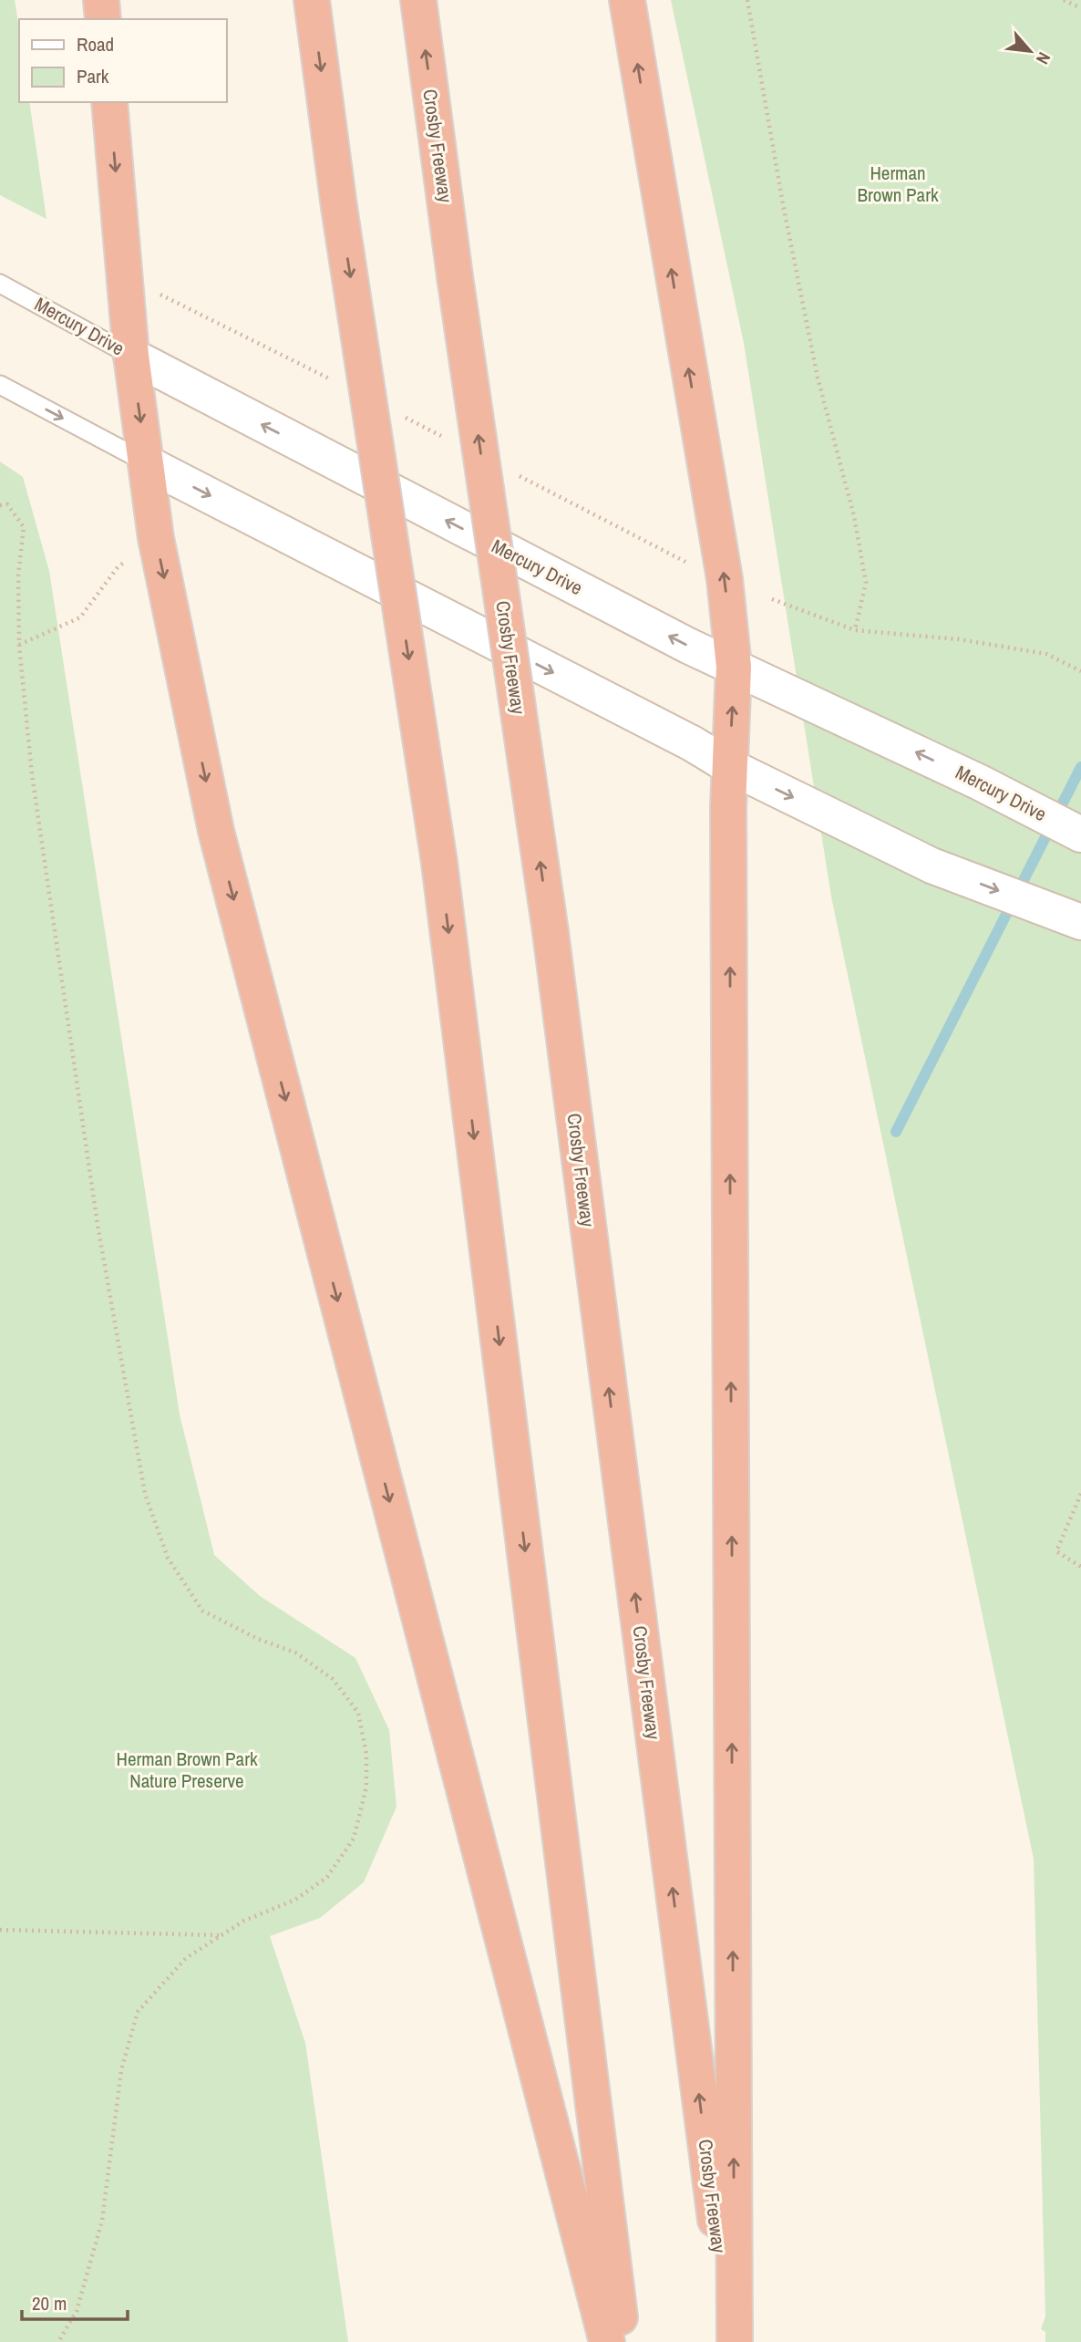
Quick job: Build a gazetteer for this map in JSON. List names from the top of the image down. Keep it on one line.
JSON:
{"streets":{"highway":["Crosby Freeway"],"street":["Mercury Drive"]},"parks":["Herman Brown Park","Herman Brown Park Nature Preserve"],"legend":["Road","Park"],"scale_bar":"20 m","north":"bottom right"}
